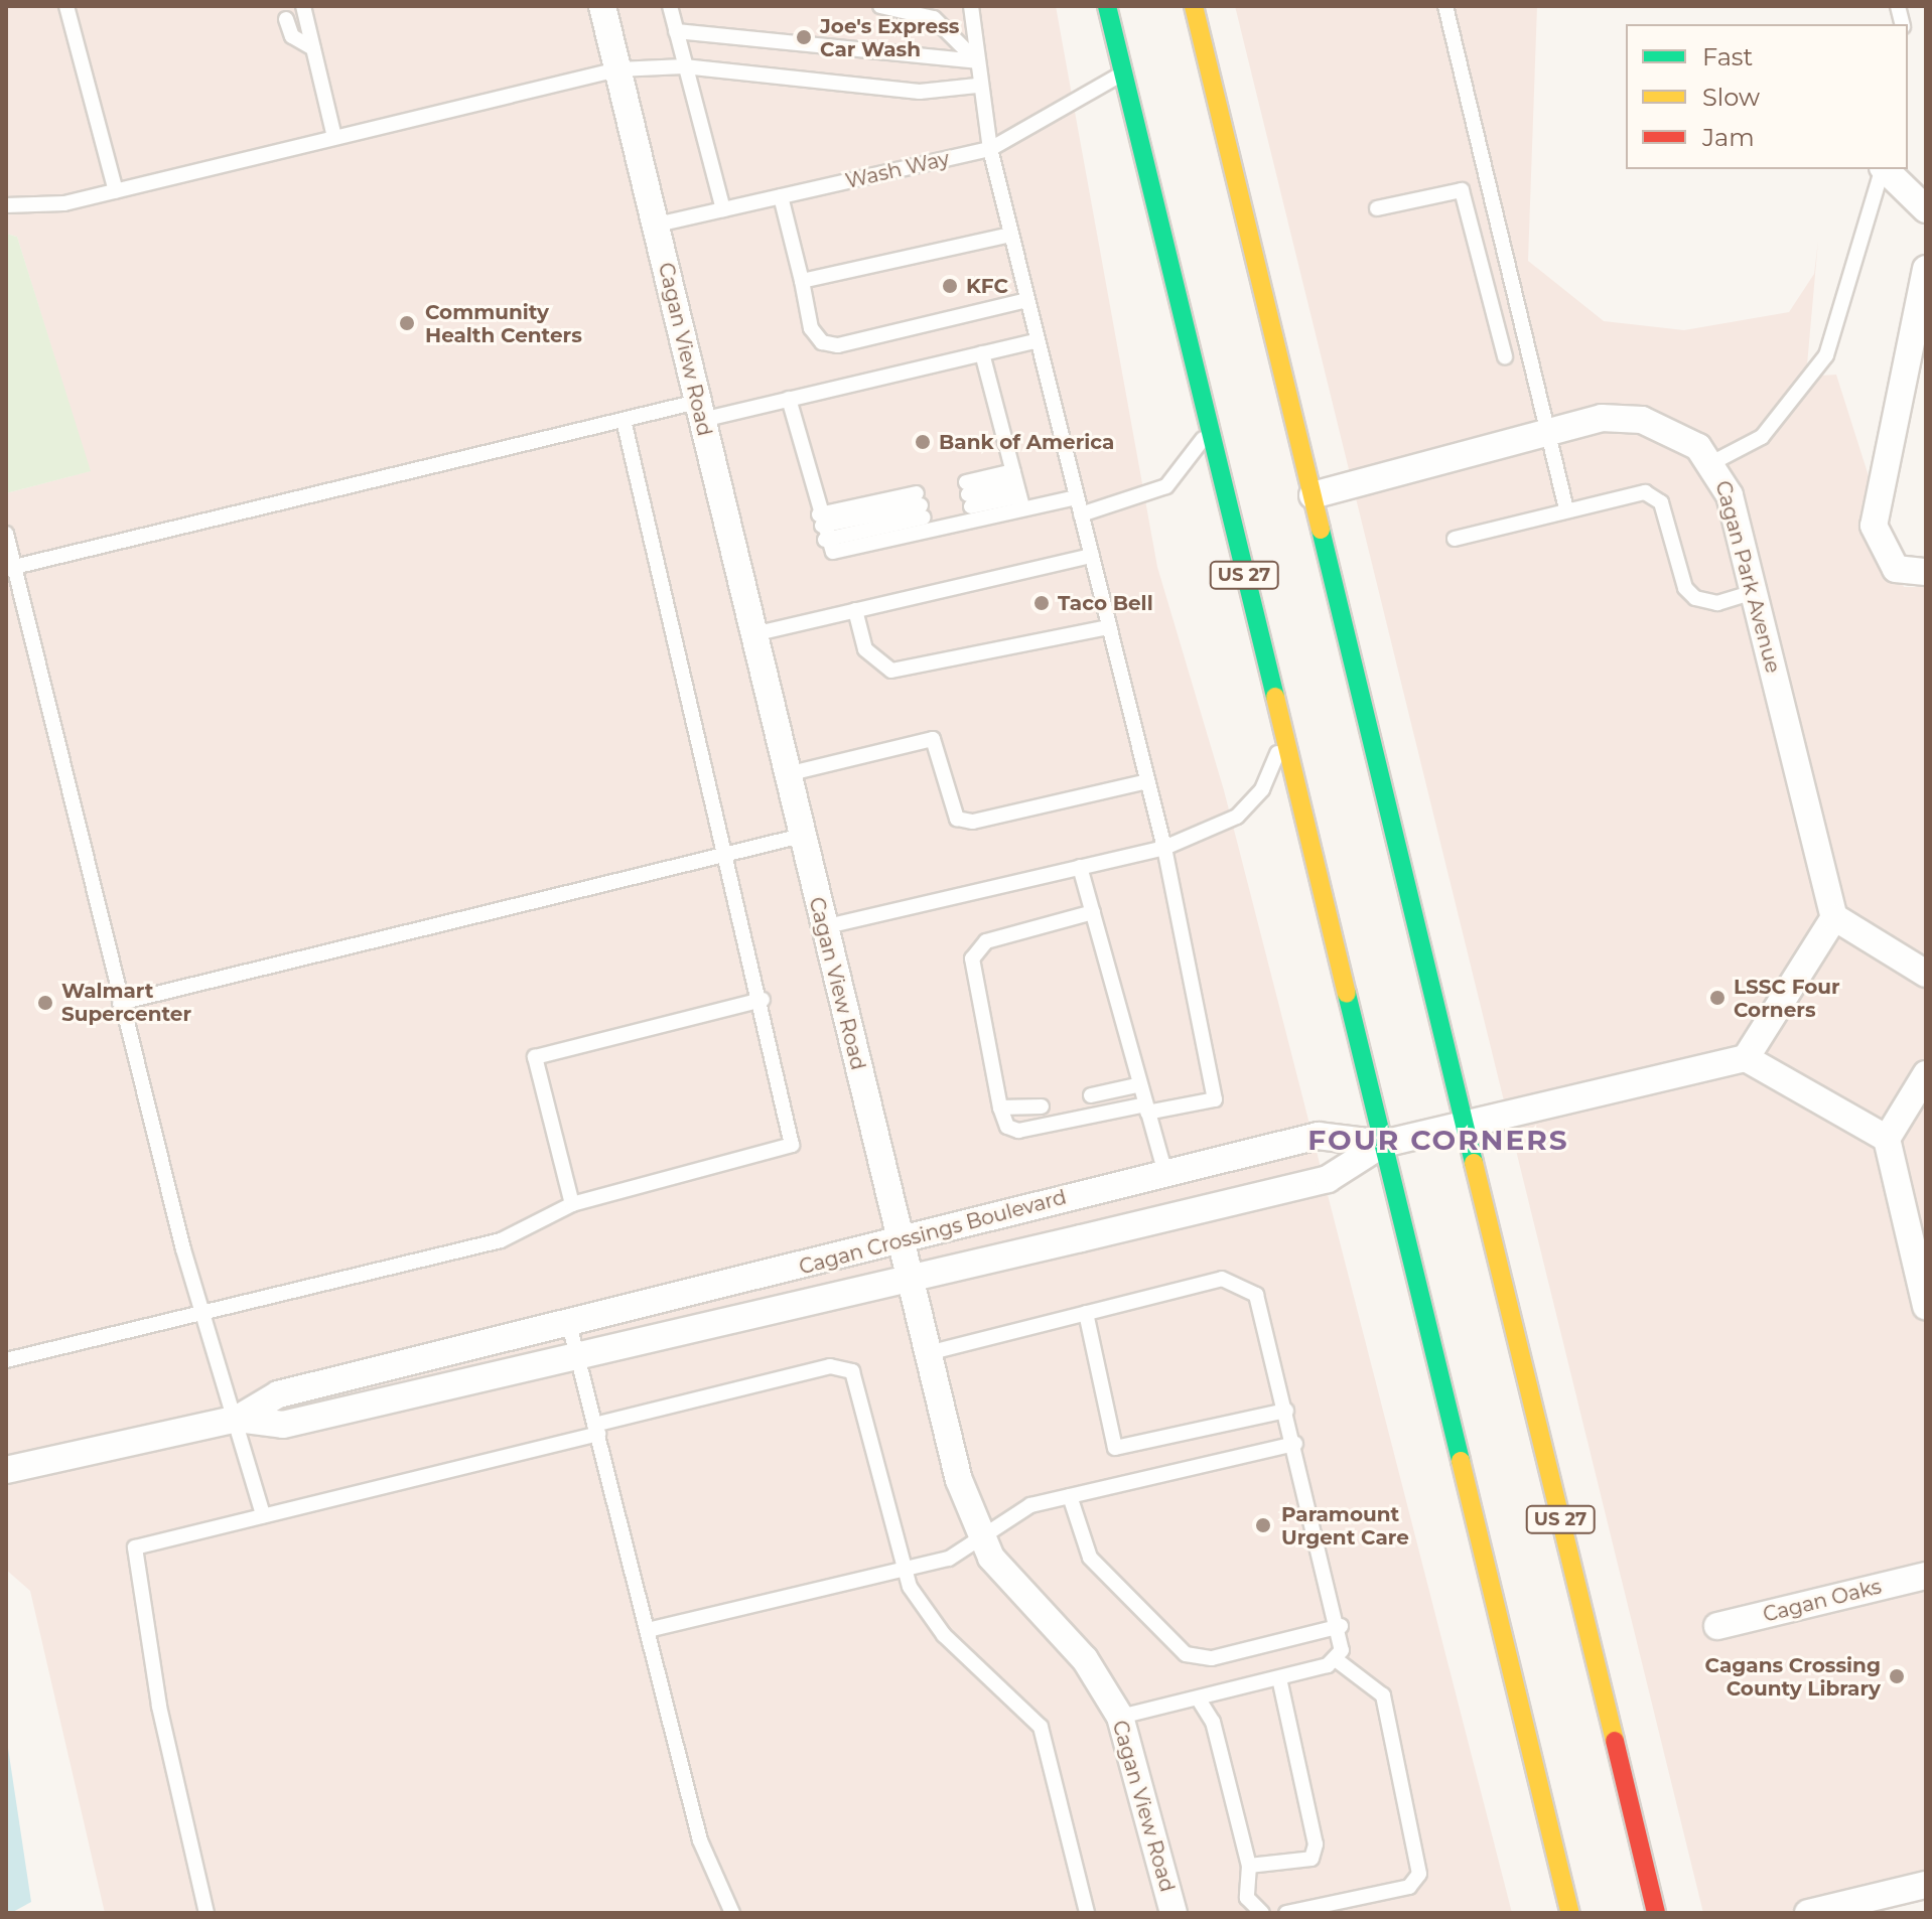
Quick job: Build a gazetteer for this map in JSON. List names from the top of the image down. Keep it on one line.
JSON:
{"streets":{"highway":["US 27"],"street":["Cagan View Road","Cagan Park Avenue","Cagan Crossings Boulevard","Cagan Oaks"],"lane":["Wash Way"]},"crossings":[["Wash Way","Cagan View Road"],["Wash Way","US 27"],["Cagan View Road","Cagan Crossings Boulevard"],["US 27","Cagan Park Avenue"],["US 27","Cagan Crossings Boulevard"]],"districts":["FOUR CORNERS"],"places":["Joe's Express Car Wash","KFC","Community Health Centers","Bank of America","Taco Bell","LSSC Four Corners","Walmart Supercenter","Paramount Urgent Care","Cagans Crossing County Library"],"legend":["Fast","Slow","Jam"]}
